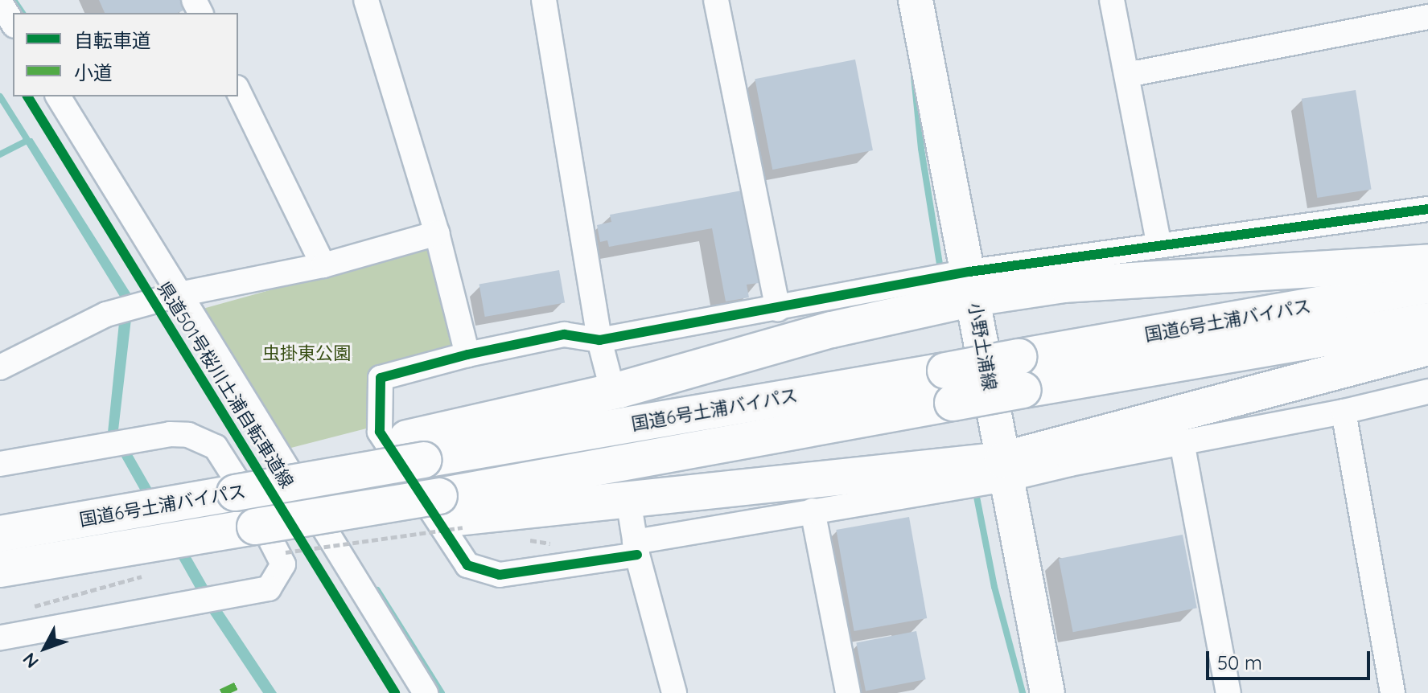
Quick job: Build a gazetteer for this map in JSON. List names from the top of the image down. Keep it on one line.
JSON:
{"streets":{"highway":["国道6号土浦バイパス"],"main road":["小野土浦線"],"cycle path":["県道501号桜川土浦自転車道線"]},"parks":["虫掛東公園"],"legend":["自転車道","小道"],"scale_bar":"50 m","north":"bottom left"}
